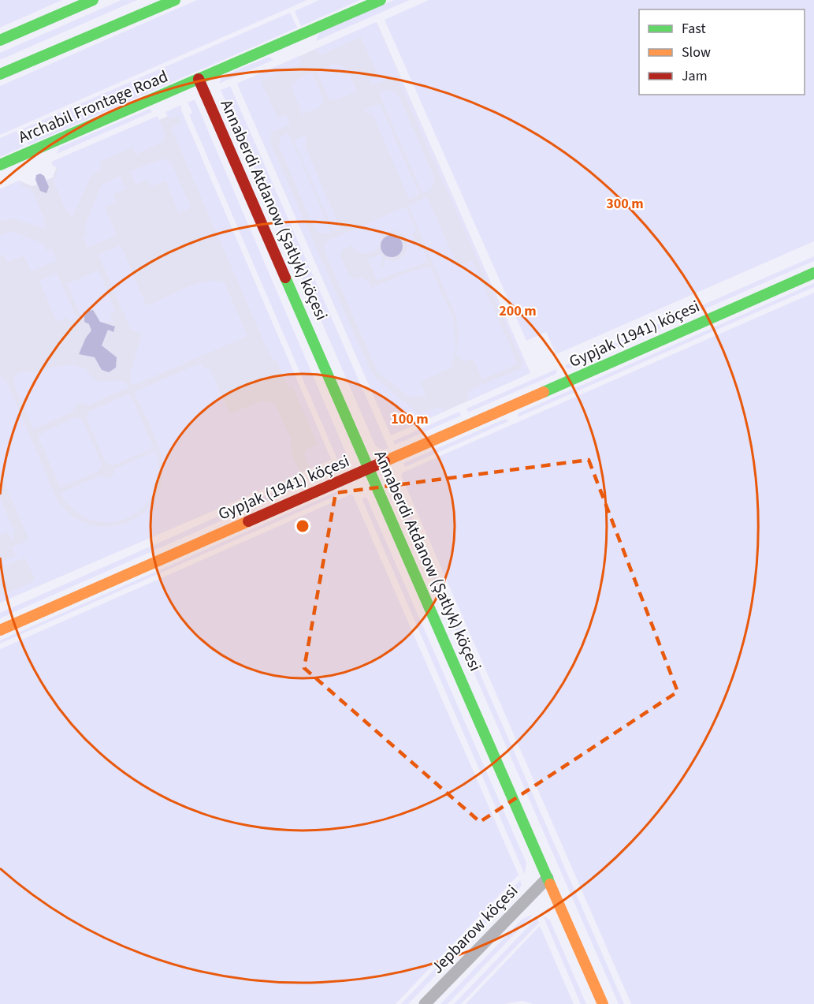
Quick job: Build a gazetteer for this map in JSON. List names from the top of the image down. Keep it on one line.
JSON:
{"streets":{"street":["Archabil Frontage Road","Annaberdi Atdanow (Şatlyk) köçesi","Gypjak (1941) köçesi","Jepbarow köçesi"]},"crossings":[["Archabil Frontage Road","Annaberdi Atdanow (Şatlyk) köçesi"],["Annaberdi Atdanow (Şatlyk) köçesi","Gypjak (1941) köçesi"],["Annaberdi Atdanow (Şatlyk) köçesi","Jepbarow köçesi"]],"legend":["Fast","Slow","Jam"],"rings":["300 m","200 m","100 m"]}
